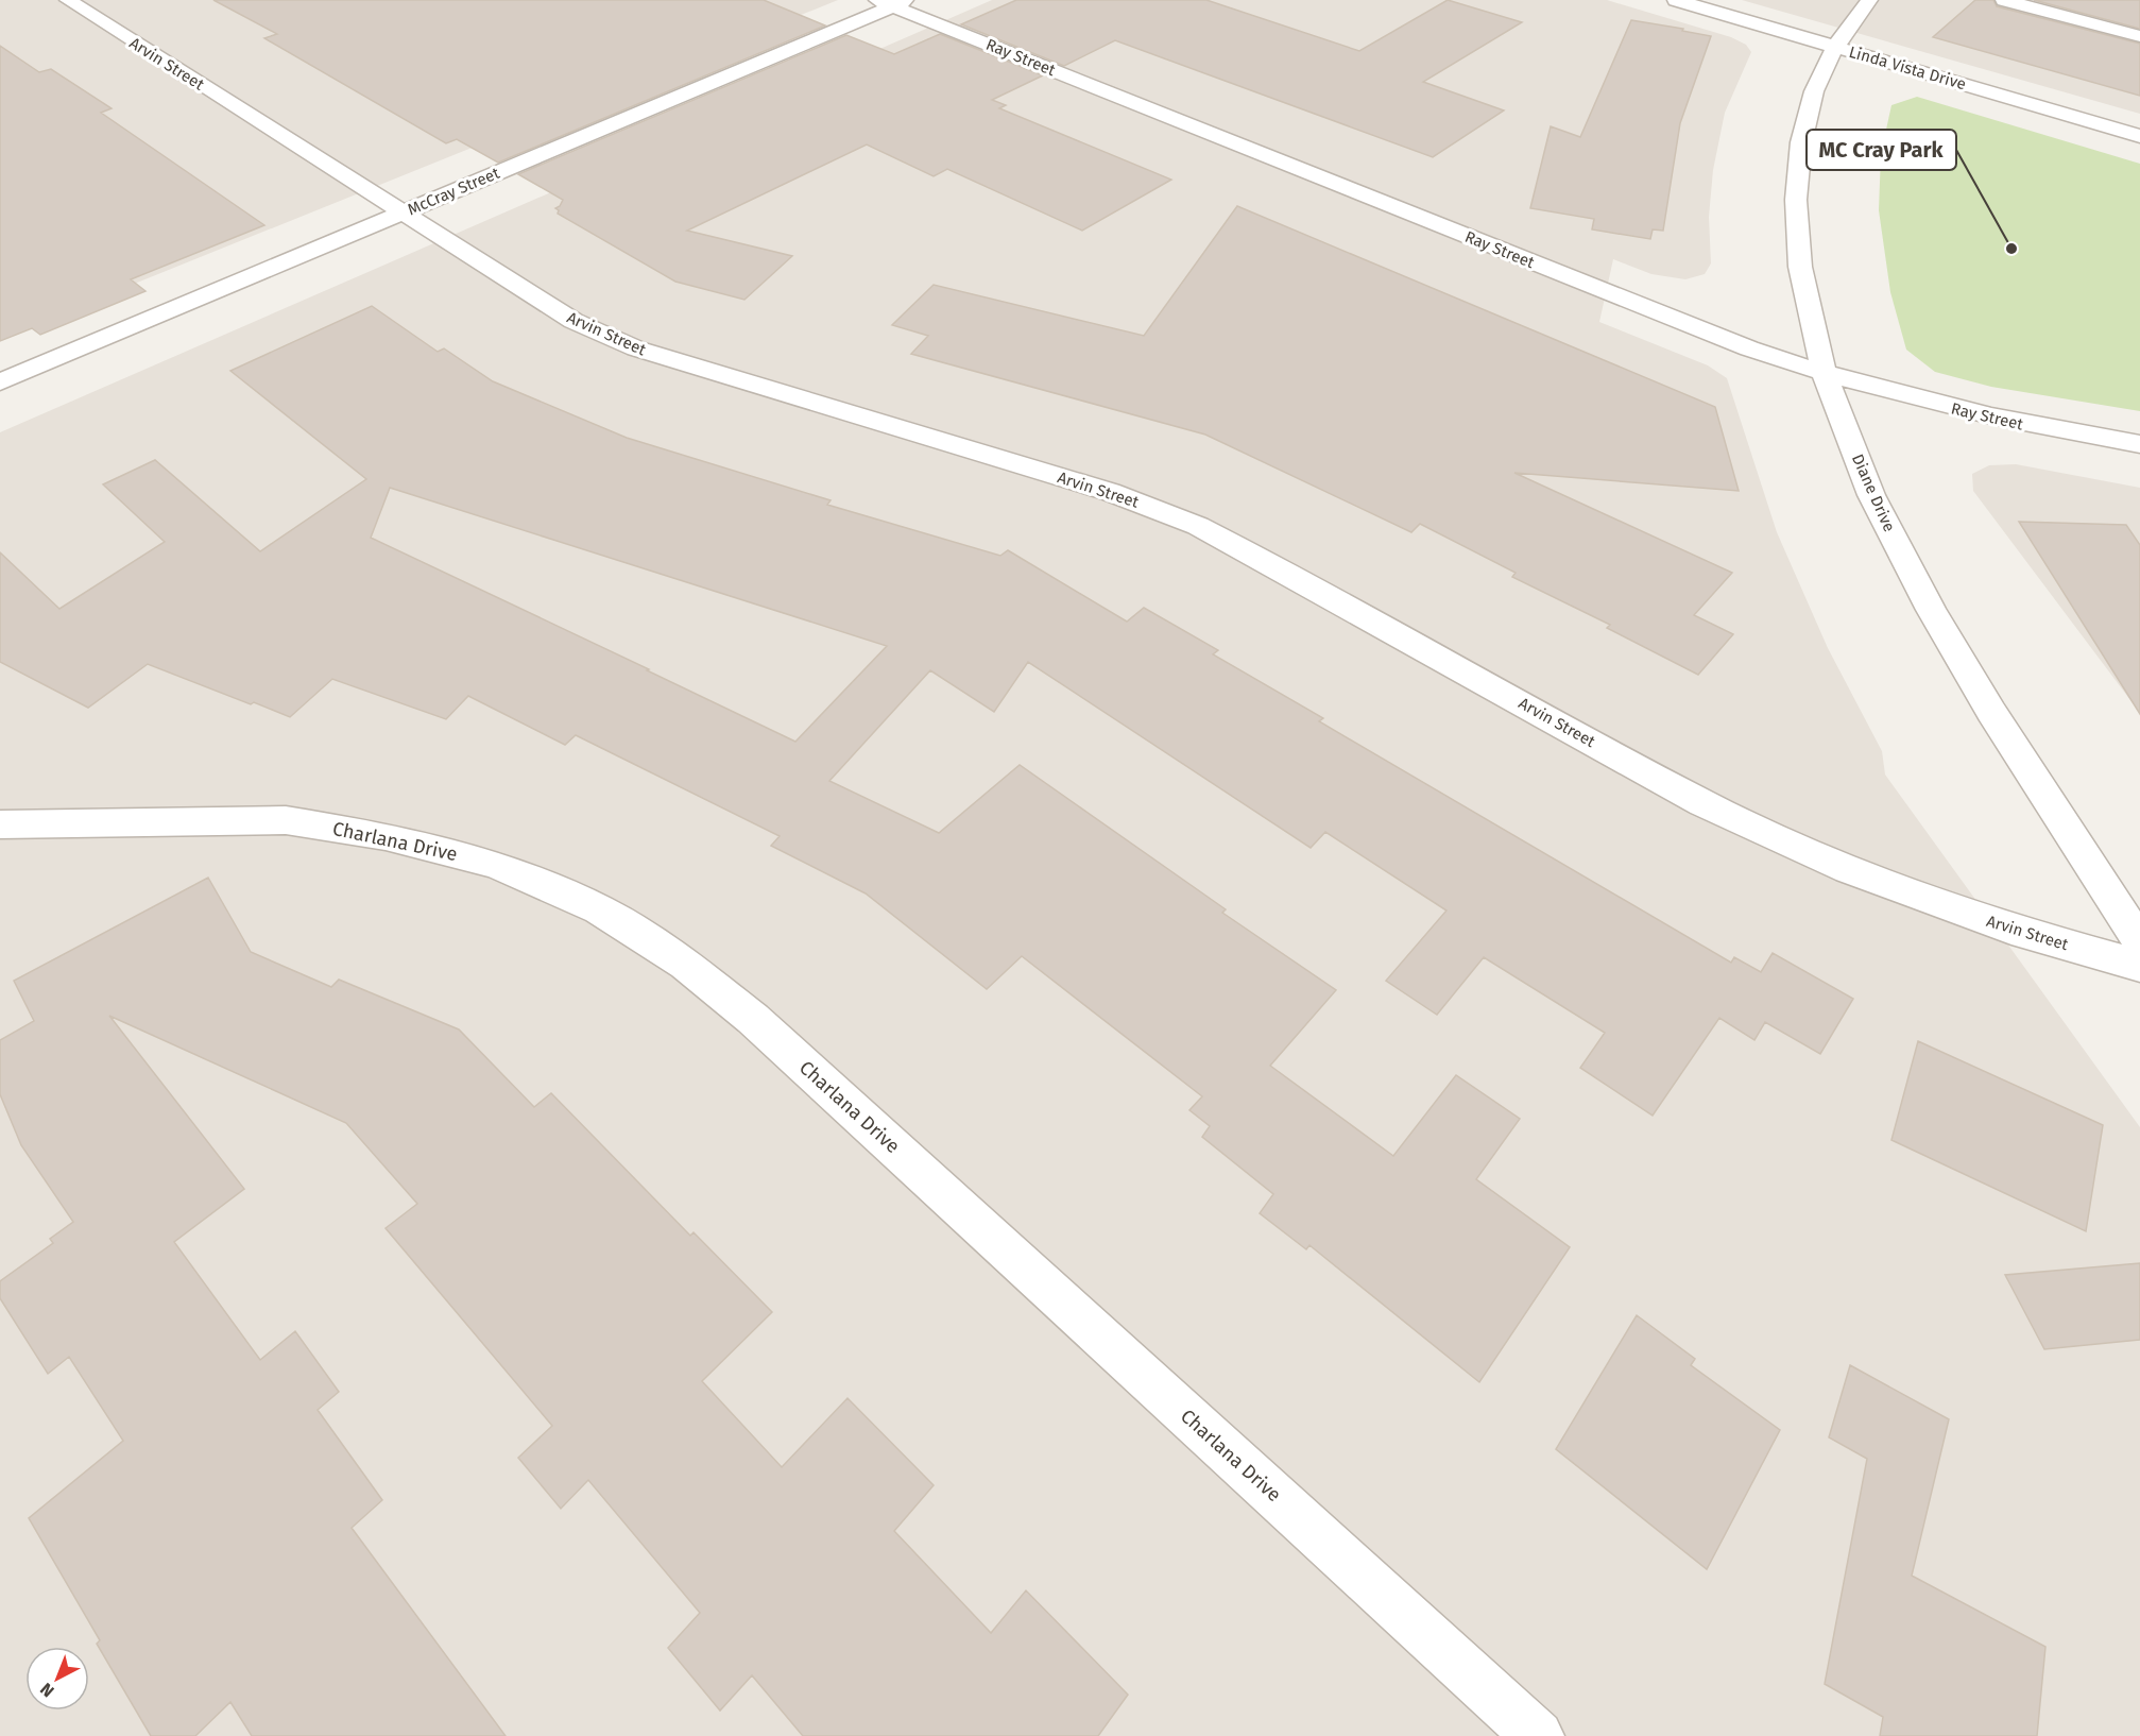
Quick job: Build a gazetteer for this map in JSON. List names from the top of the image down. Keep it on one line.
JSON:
{"streets":{"street":["Ray Street","Arvin Street","Linda Vista Drive","McCray Street","Diane Drive","Charlana Drive"]},"crossings":[["Ray Street","McCray Street"],["Ray Street","Diane Drive"],["Arvin Street","McCray Street"],["Linda Vista Drive","Diane Drive"]],"places":["MC Cray Park"],"north":"bottom left"}
